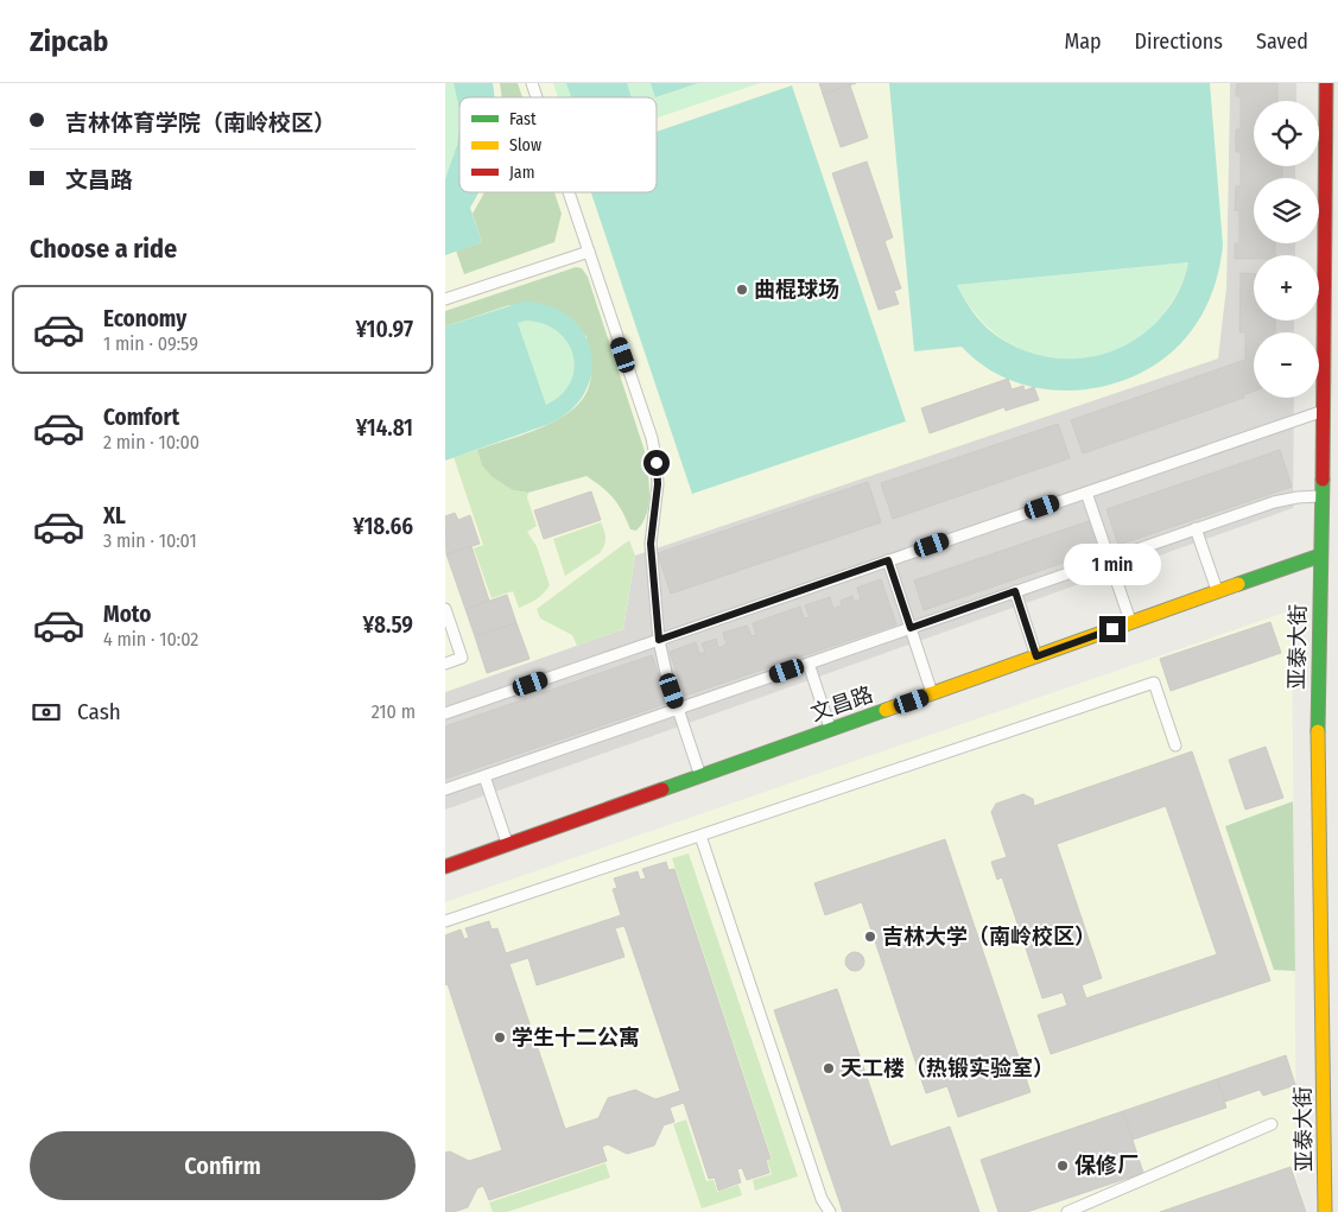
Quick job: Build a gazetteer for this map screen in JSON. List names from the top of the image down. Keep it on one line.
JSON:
{"streets":{"main road":["亚泰大街","文昌路"]},"crossings":[["亚泰大街","文昌路"]],"places":["曲棍球场","吉林大学（南岭校区）","学生十二公寓","天工楼（热锻实验室）","保修厂"],"legend":["Fast","Slow","Jam"],"page":{"header":"Zipcab","nav":["Map","Directions","Saved"],"banner":["吉林体育学院（南岭校区）","文昌路"],"map_buttons":["+","−"],"heading":"Choose a ride","list":[{"name":"Economy","note":"1 min · 09:59","value":"¥10.97"},{"name":"Comfort","note":"2 min · 10:00","value":"¥14.81"},{"name":"XL","note":"3 min · 10:01","value":"¥18.66"},{"name":"Moto","note":"4 min · 10:02","value":"¥8.59"}],"bubble":"1 min","pay":["Cash","210 m"],"buttons":"Confirm"}}
